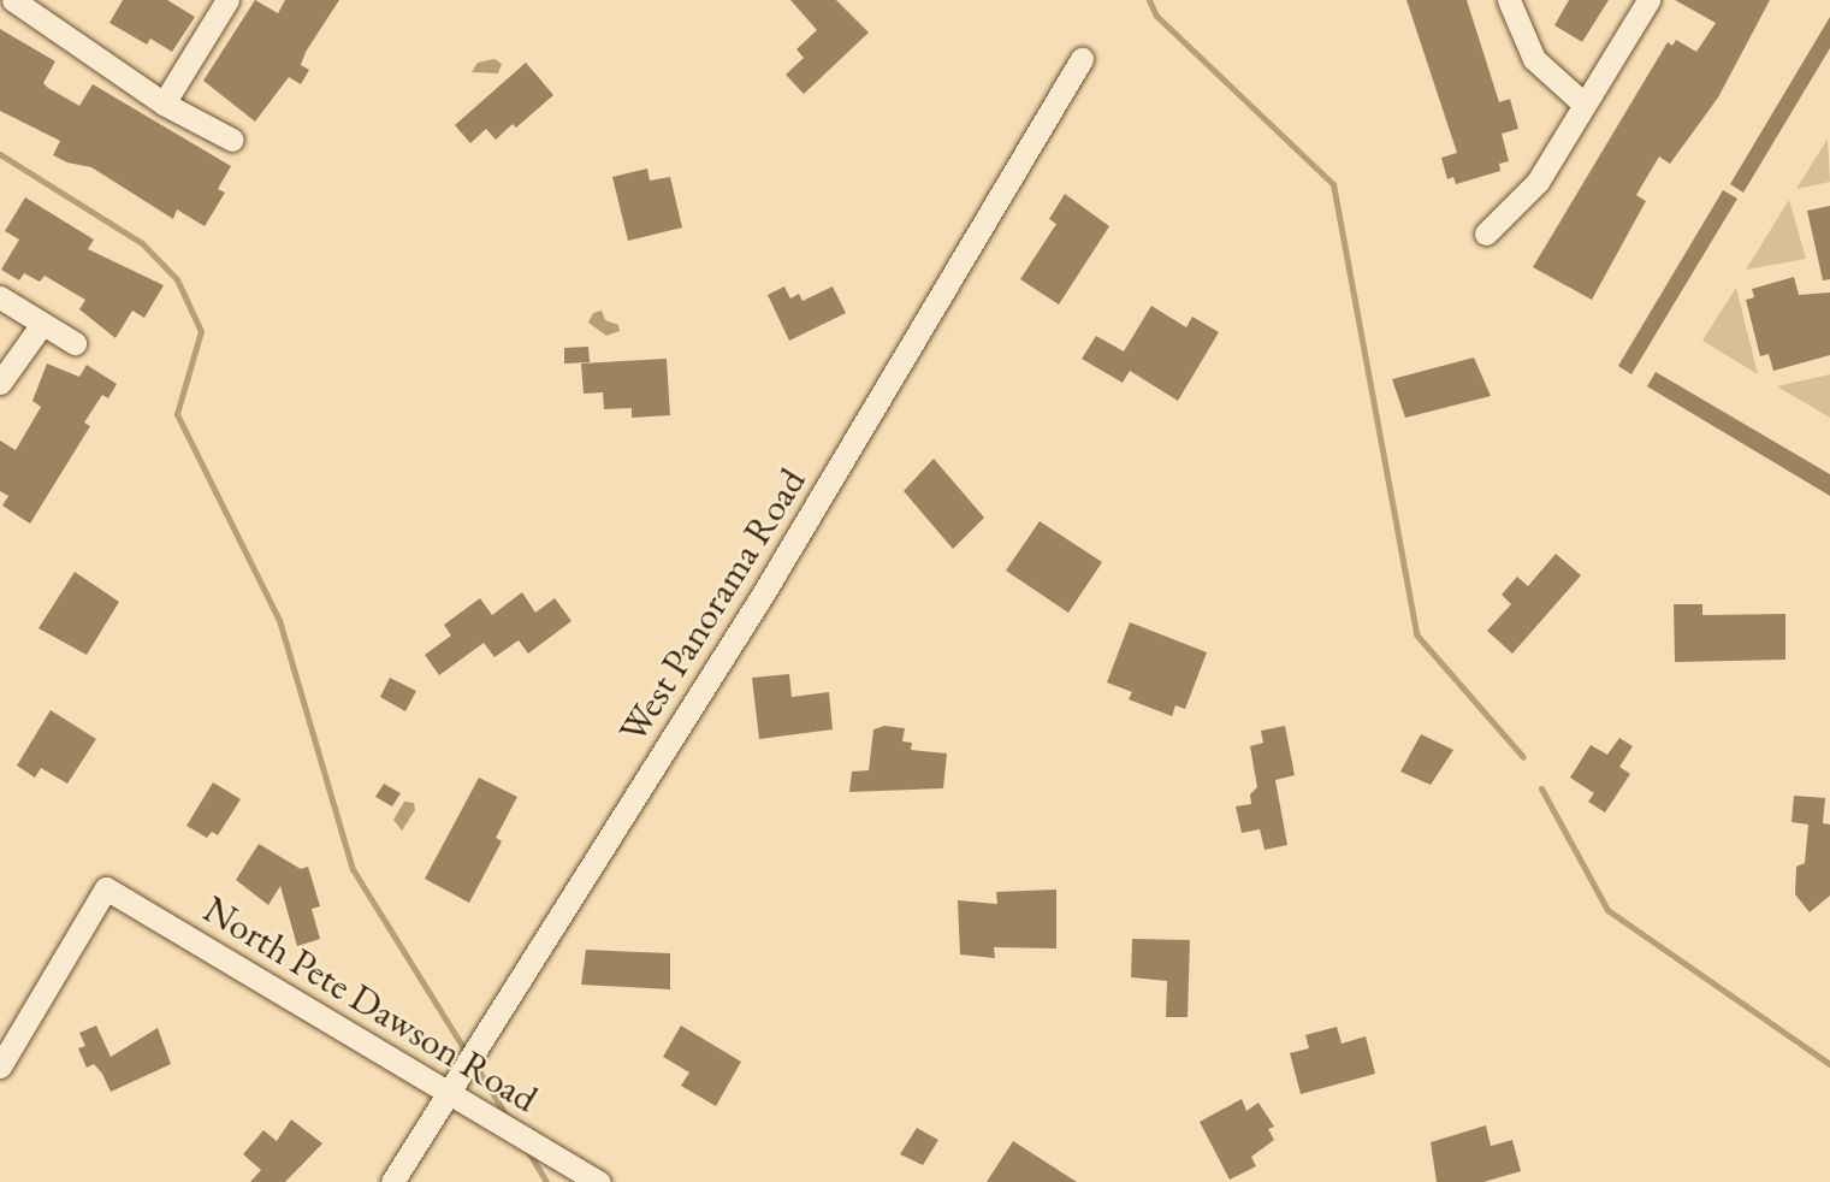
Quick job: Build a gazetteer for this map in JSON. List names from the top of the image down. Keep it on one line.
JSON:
{"streets":{"street":["West Panorama Road","North Pete Dawson Road"]},"crossings":[["West Panorama Road","North Pete Dawson Road"]]}
